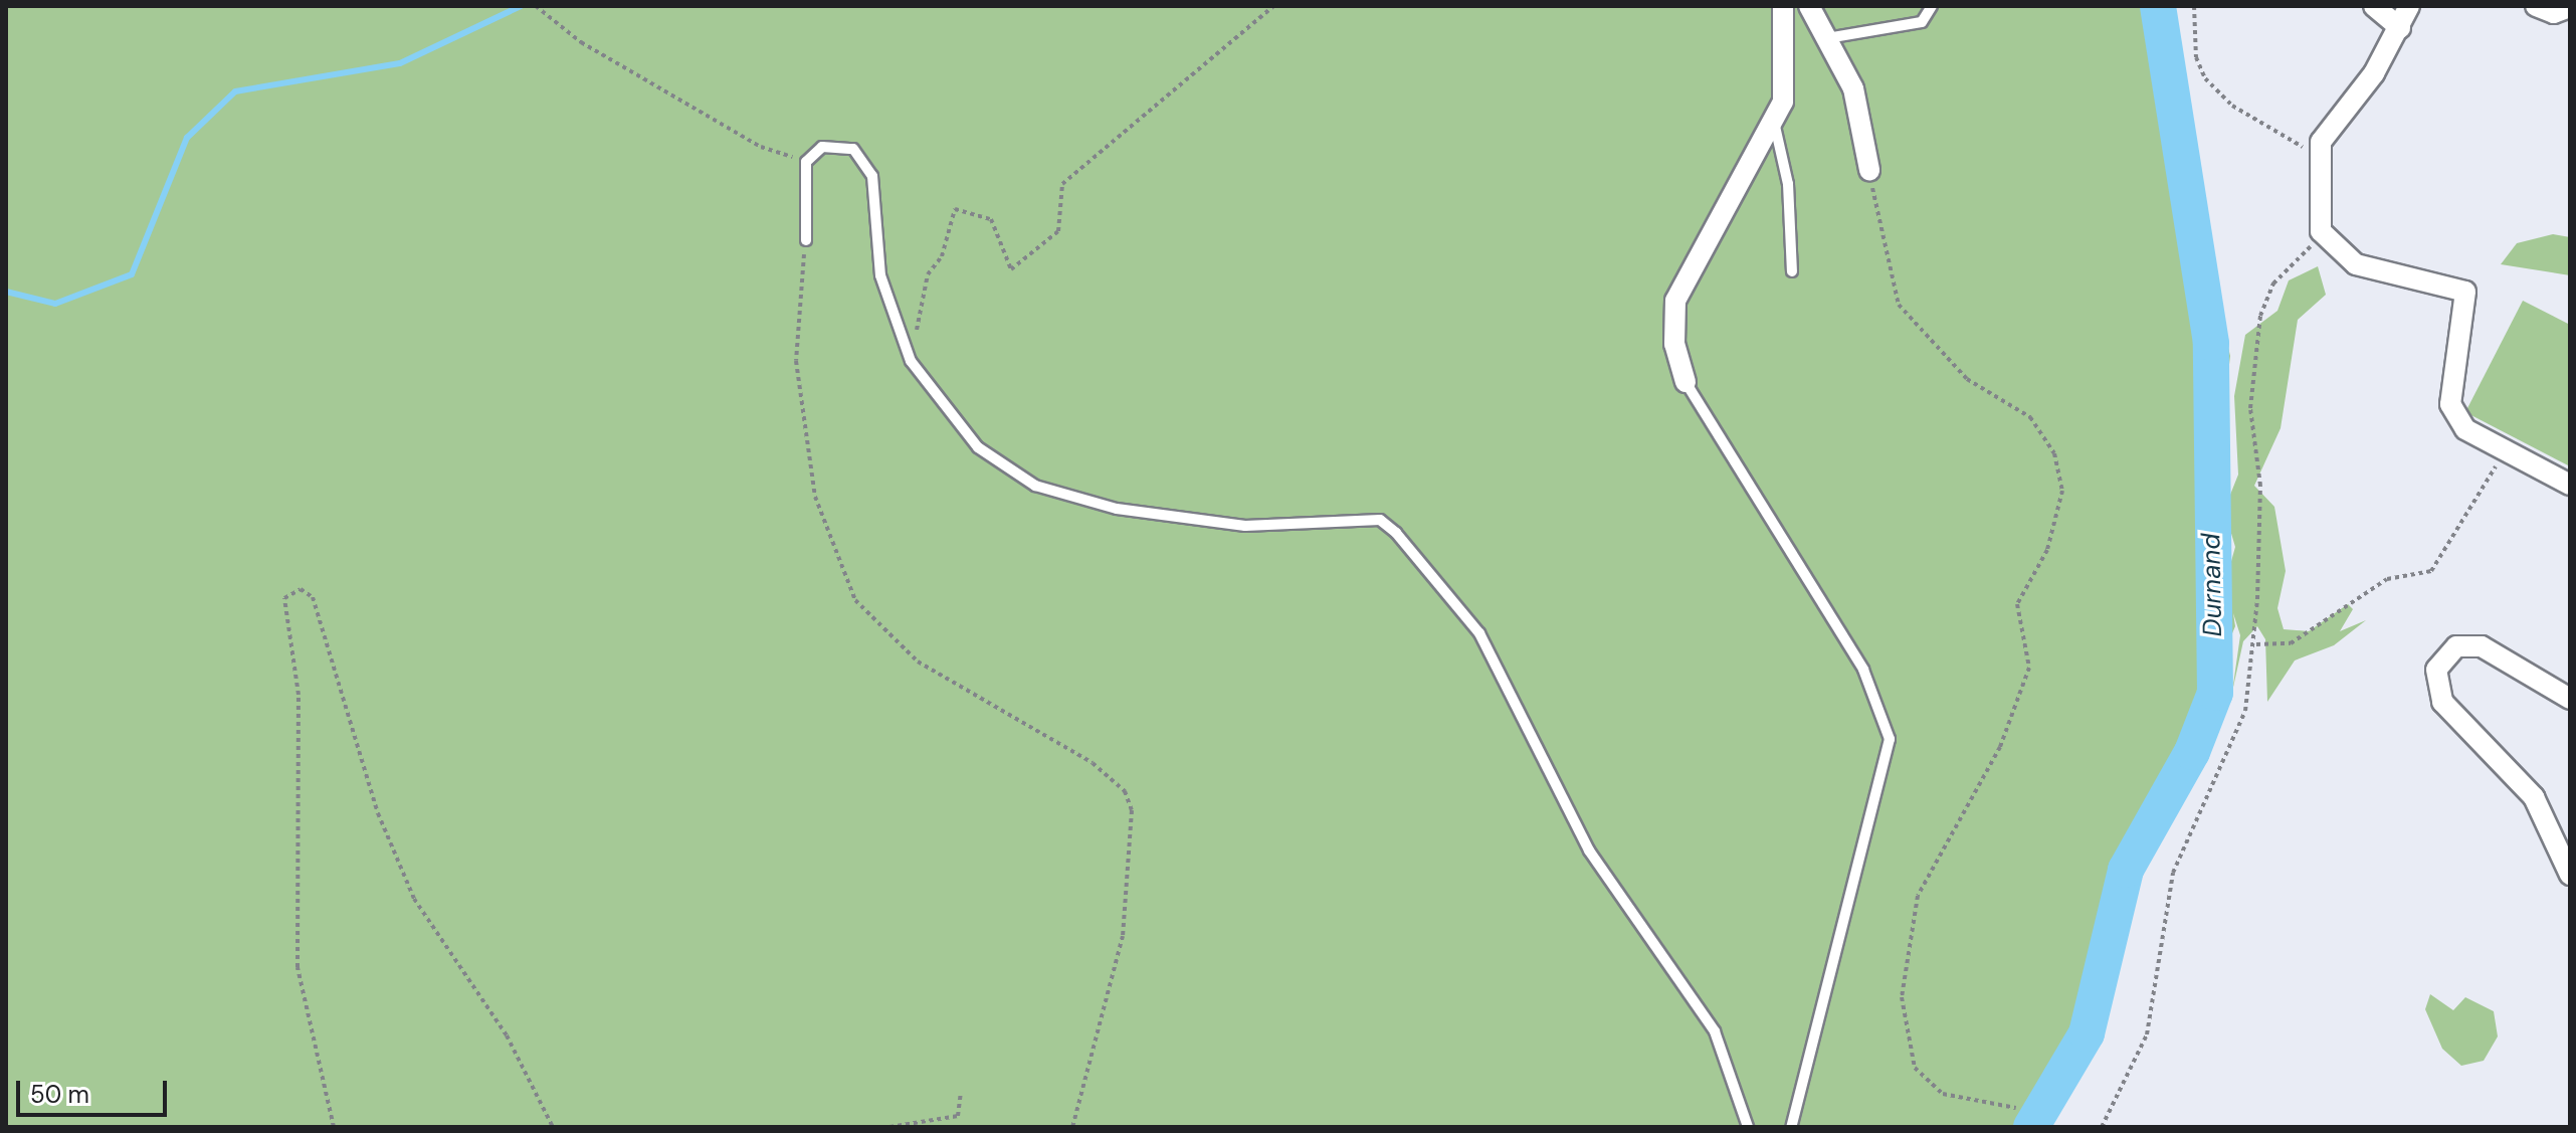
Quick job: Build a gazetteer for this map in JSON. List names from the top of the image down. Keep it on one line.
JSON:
{"water":["Durnand"],"scale_bar":"50 m"}
